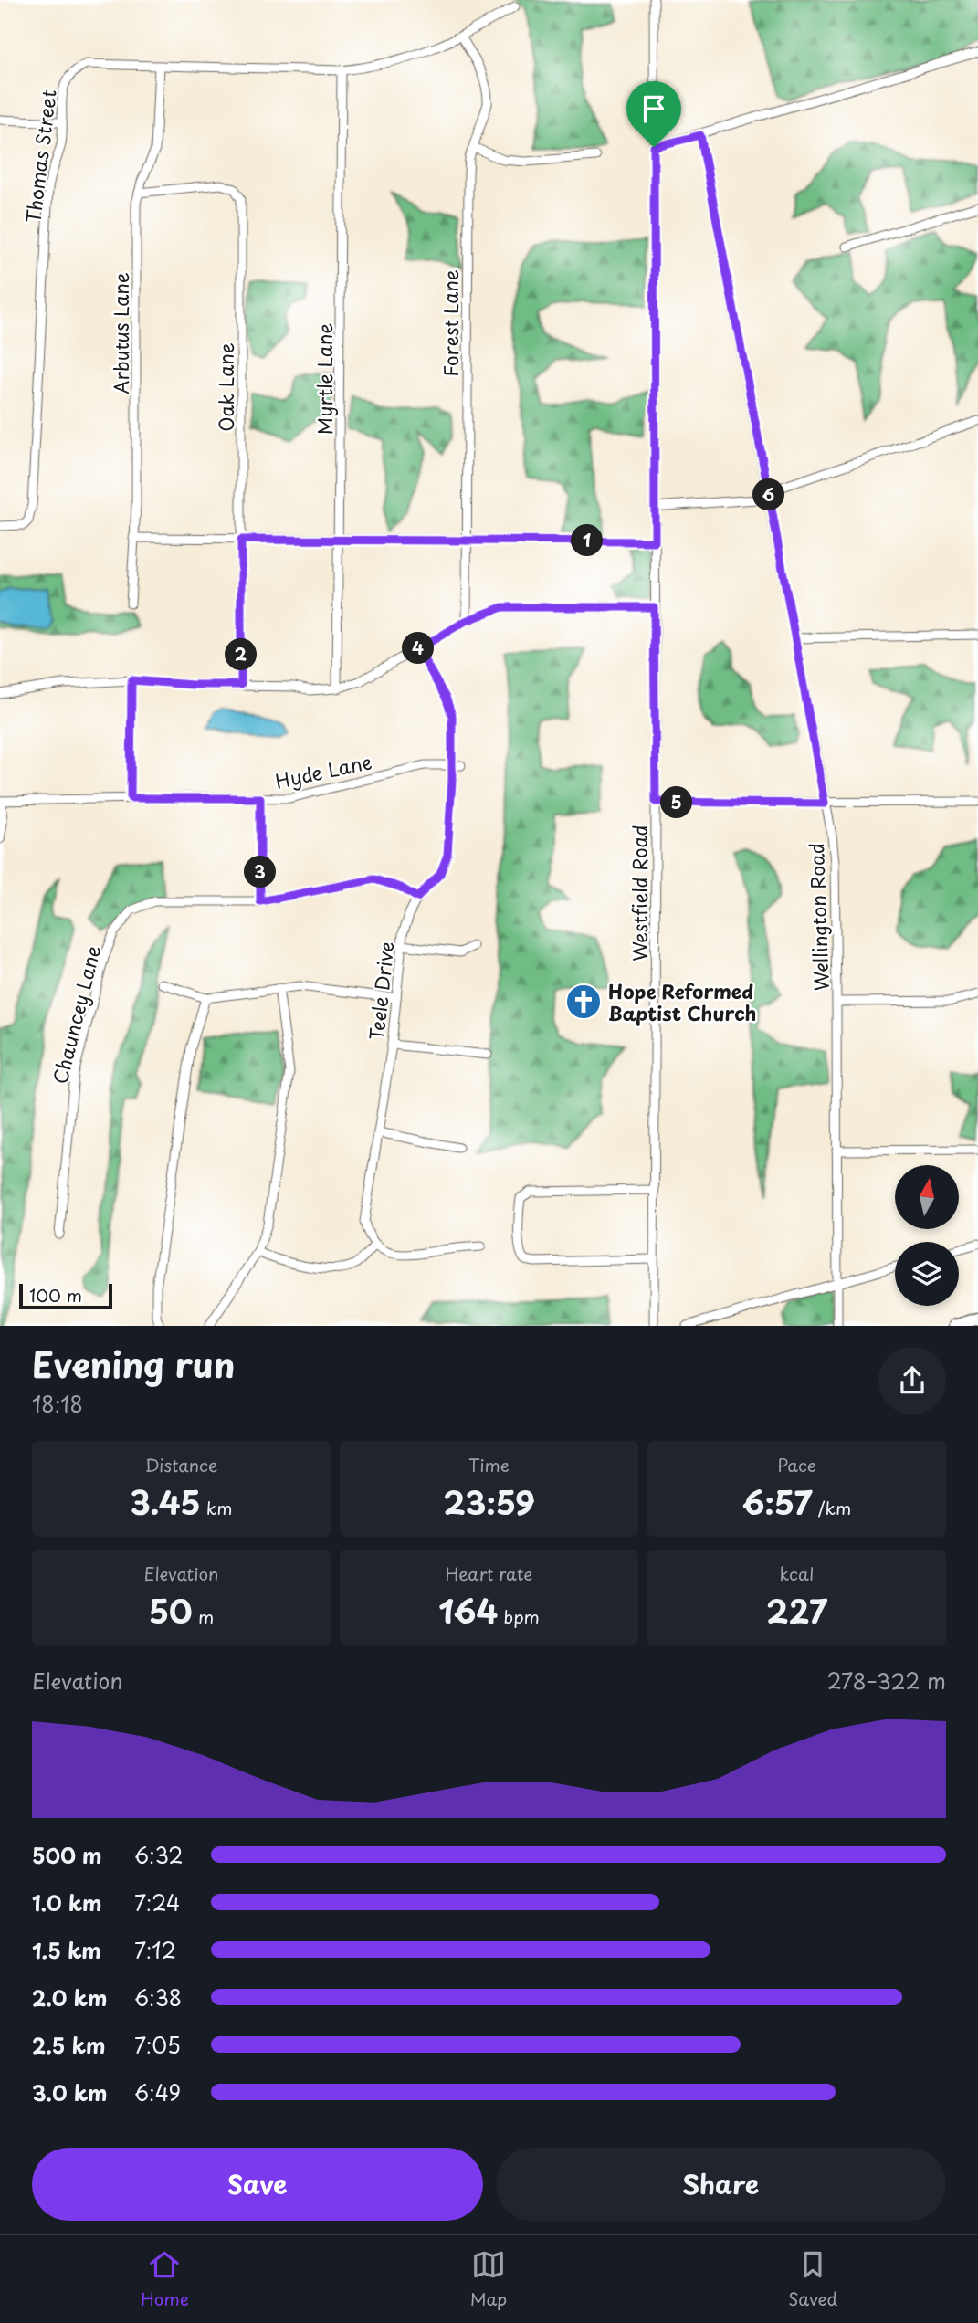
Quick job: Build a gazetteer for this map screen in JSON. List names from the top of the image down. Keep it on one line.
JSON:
{"streets":{"street":["Thomas Street","Forest Lane","Arbutus Lane","Myrtle Lane","Oak Lane","Hyde Lane","Westfield Road","Wellington Road","Teele Drive","Chauncey Lane"]},"crossings":[["Thomas Street","Forest Lane"],["Thomas Street","Arbutus Lane"],["Thomas Street","Myrtle Lane"],["Arbutus Lane","Oak Lane"],["Hyde Lane","Teele Drive"],["Teele Drive","Chauncey Lane"]],"places":{"church":["Hope Reformed Baptist Church"]},"scale_bar":"100 m","north":"top","page":{"pins":["6","1","4","2","5","3"],"scale":"100 m","heading":["Evening run","18:18"],"stats":[["Distance","3.45 km"],["Time","23:59"],["Pace","6:57 /km"],["Elevation","50 m"],["Heart rate","164 bpm"],["kcal","227"]],"chart":["Elevation","278–322 m"],"list":[{"name":"500 m","note":"6:32"},{"name":"1.0 km","note":"7:24"},{"name":"1.5 km","note":"7:12"},{"name":"2.0 km","note":"6:38"},{"name":"2.5 km","note":"7:05"},{"name":"3.0 km","note":"6:49"}],"buttons":["Save","Share"],"tabs":["Home","Map","Saved"]}}
